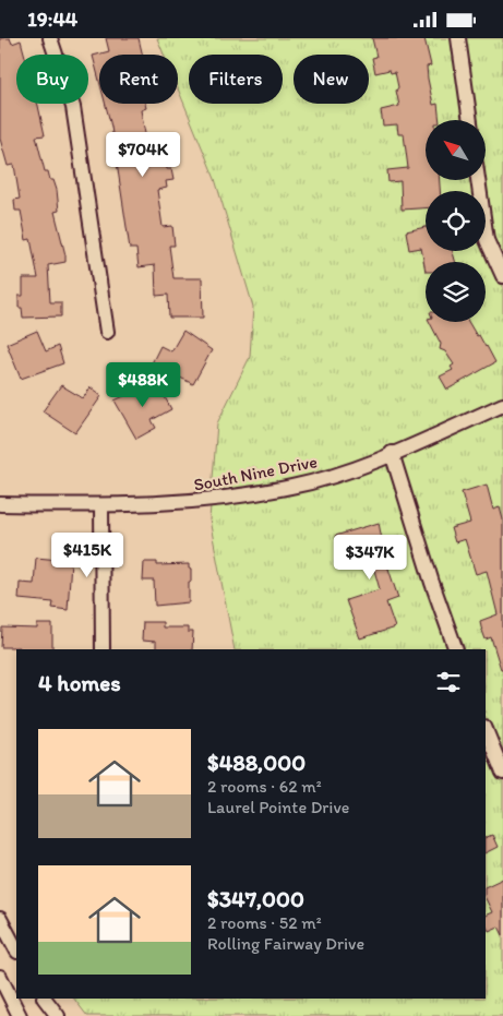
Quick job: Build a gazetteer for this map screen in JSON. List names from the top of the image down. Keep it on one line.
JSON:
{"streets":{"street":["South Nine Drive"]},"north":"top left","page":{"status":"19:44","chip":["Buy","Rent","Filters","New"],"price":["$704K","$488K","$415K","$347K"],"heading":"4 homes","list":[{"name":"$488,000","note":"2 rooms · 62 m² · Laurel Pointe Drive"},{"name":"$347,000","note":"2 rooms · 52 m² · Rolling Fairway Drive"}]}}
